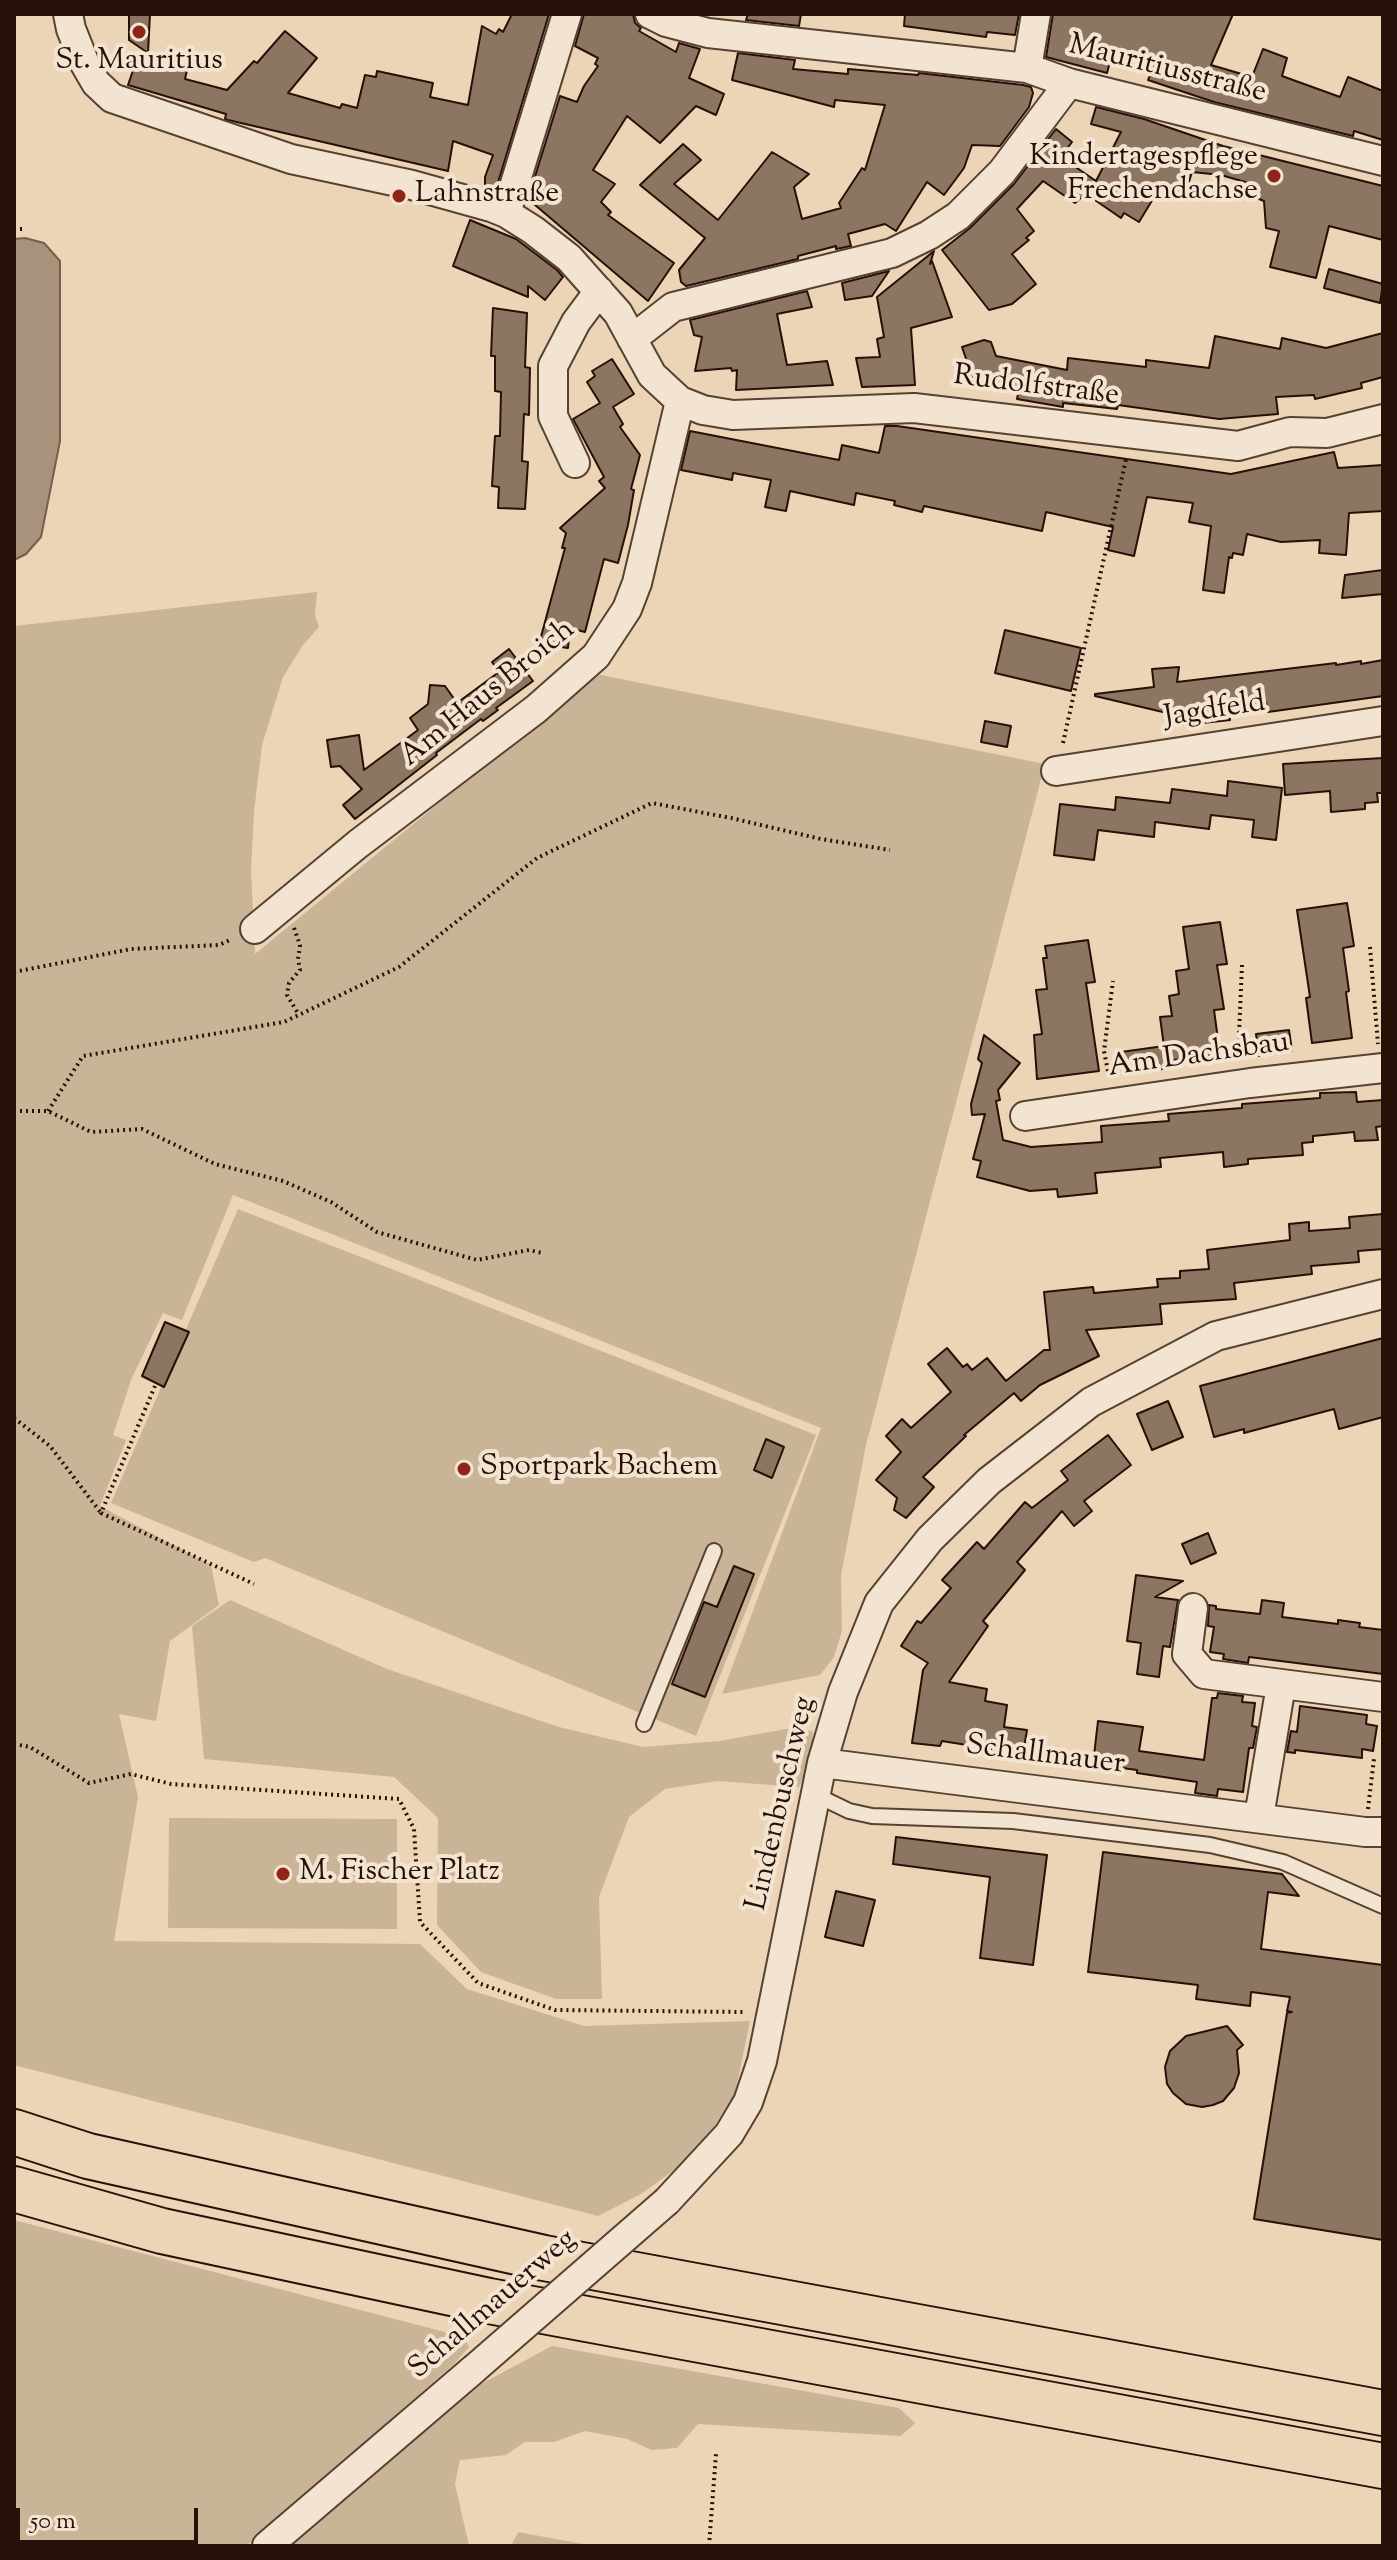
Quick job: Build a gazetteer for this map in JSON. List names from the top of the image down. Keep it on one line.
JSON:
{"streets":{"street":["Mauritiusstraße","Rudolfstraße","Am Haus Broich","Jagdfeld","Am Dachsbau","Schallmauer","Lindenbuschweg","Schallmauerweg"]},"crossings":[["Rudolfstraße","Am Haus Broich"],["Schallmauer","Lindenbuschweg"],["Lindenbuschweg","Schallmauerweg"]],"places":["St. Mauritius","Kindertagespflege Frechendachse","Lahnstraße","Sportpark Bachem","M. Fischer Platz"],"scale_bar":"50 m"}
